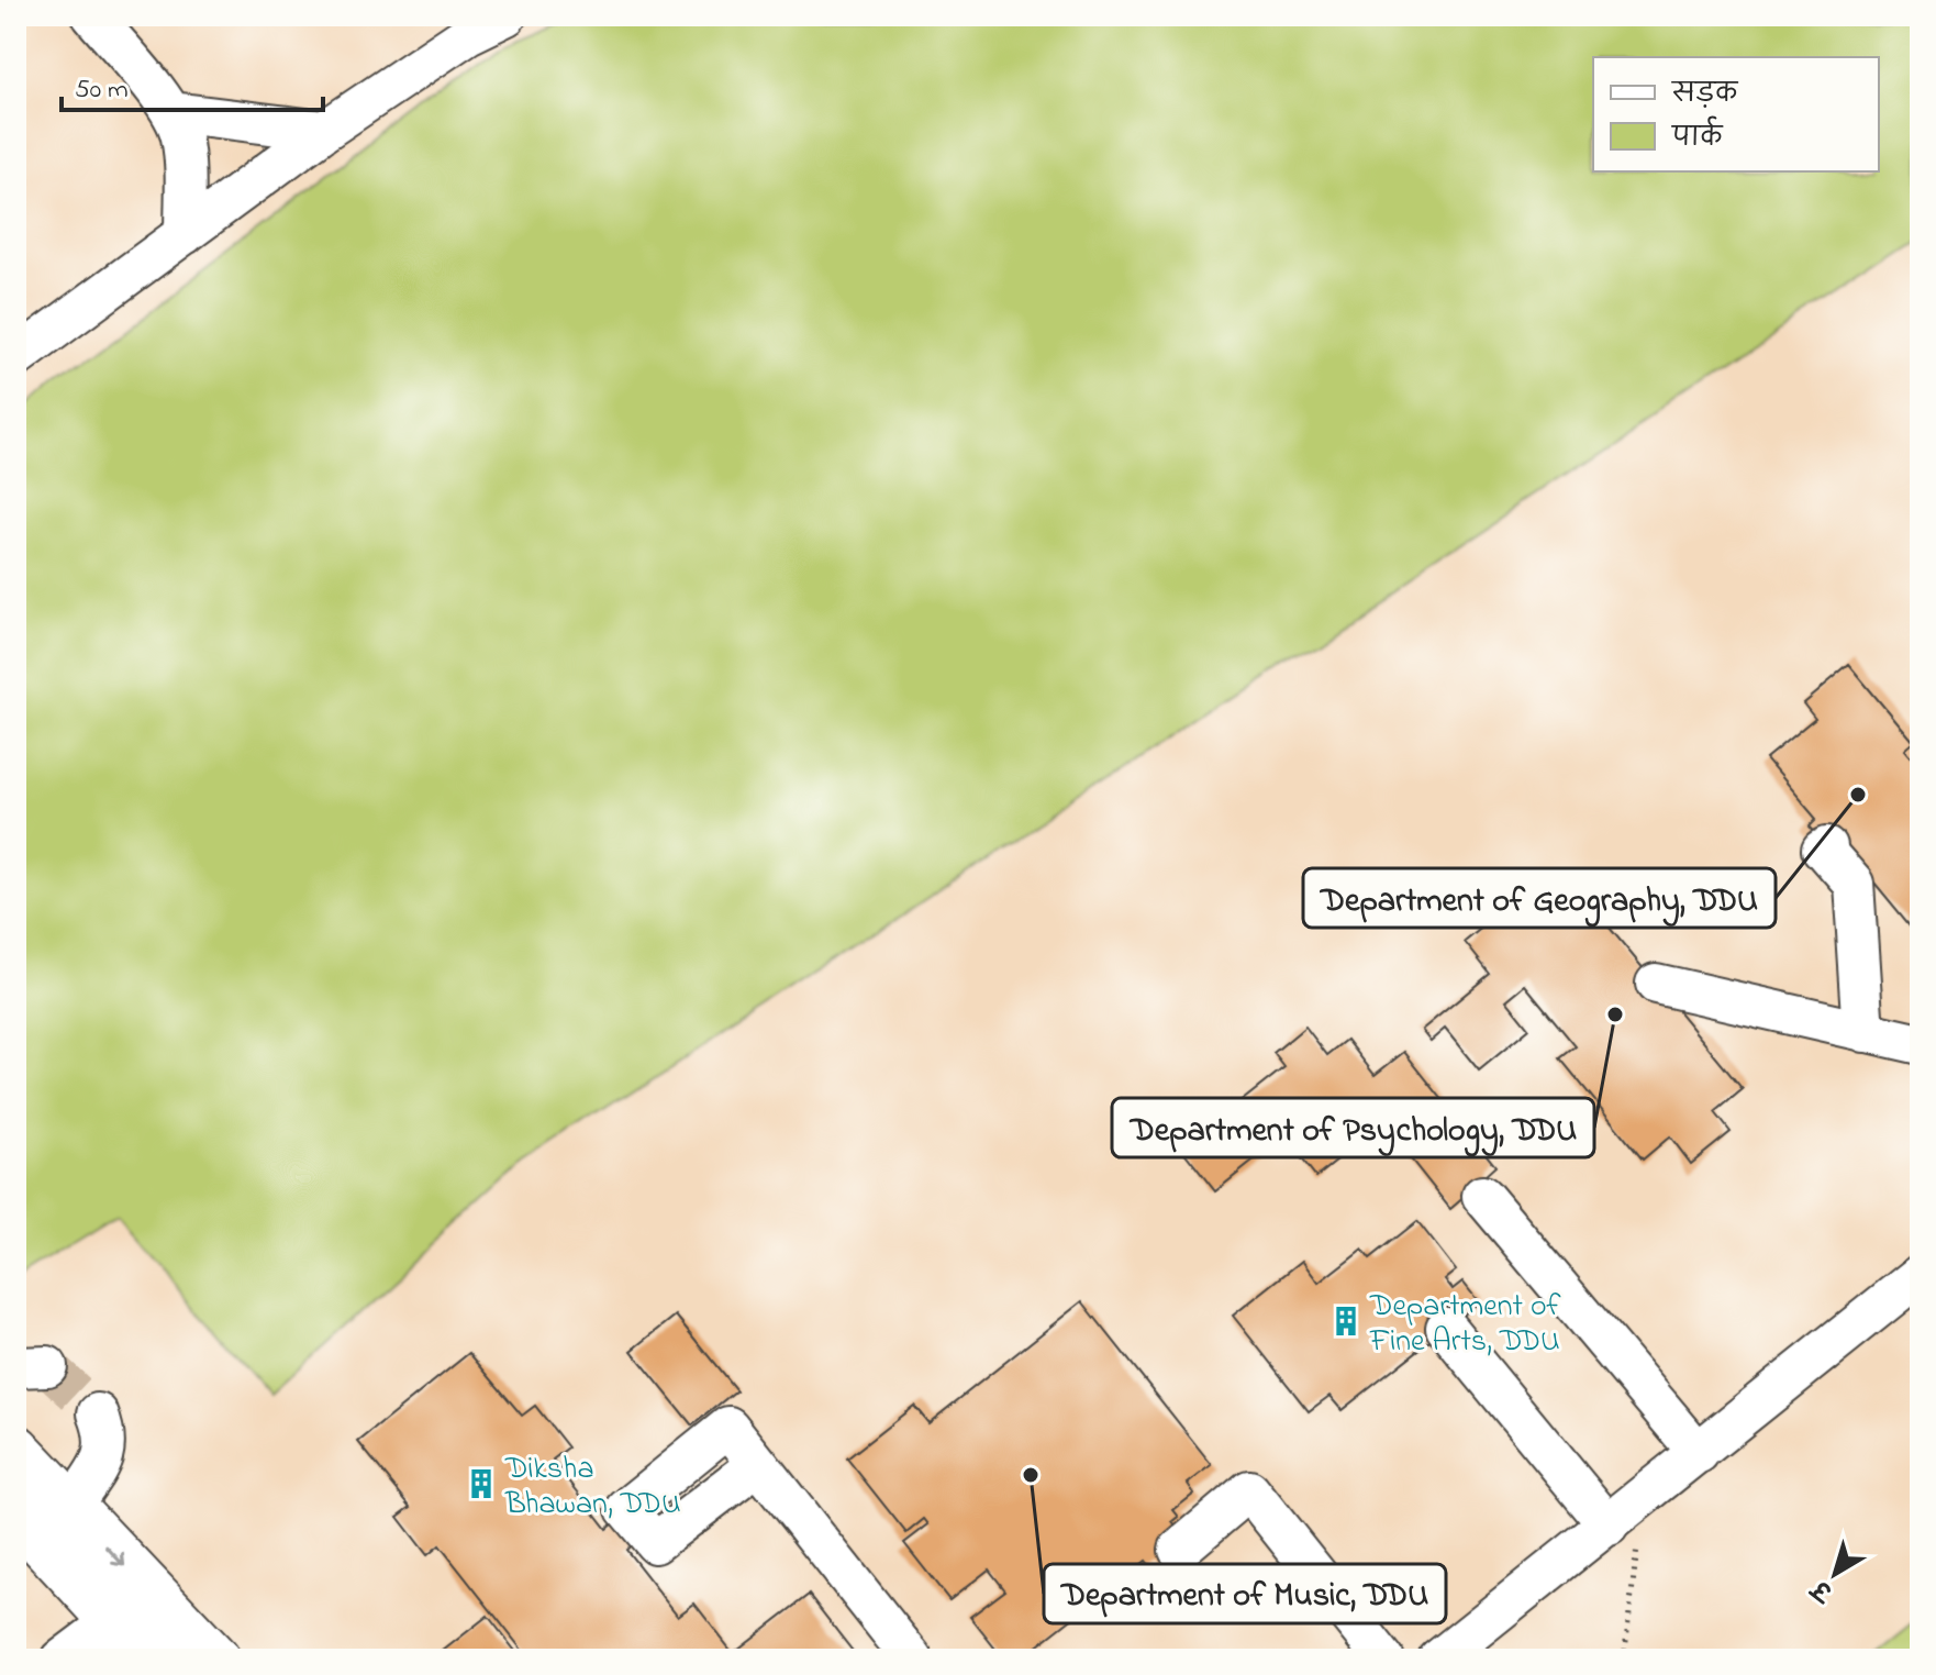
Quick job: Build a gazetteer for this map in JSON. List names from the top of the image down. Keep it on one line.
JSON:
{"places":{"other":["Department of Geography, DDU","Department of Psychology, DDU","Department of Music, DDU"],"building":["Department of Fine Arts, DDU","Diksha Bhawan, DDU"]},"legend":["सड़क","पार्क"],"scale_bar":"50 m","north":"bottom left"}
